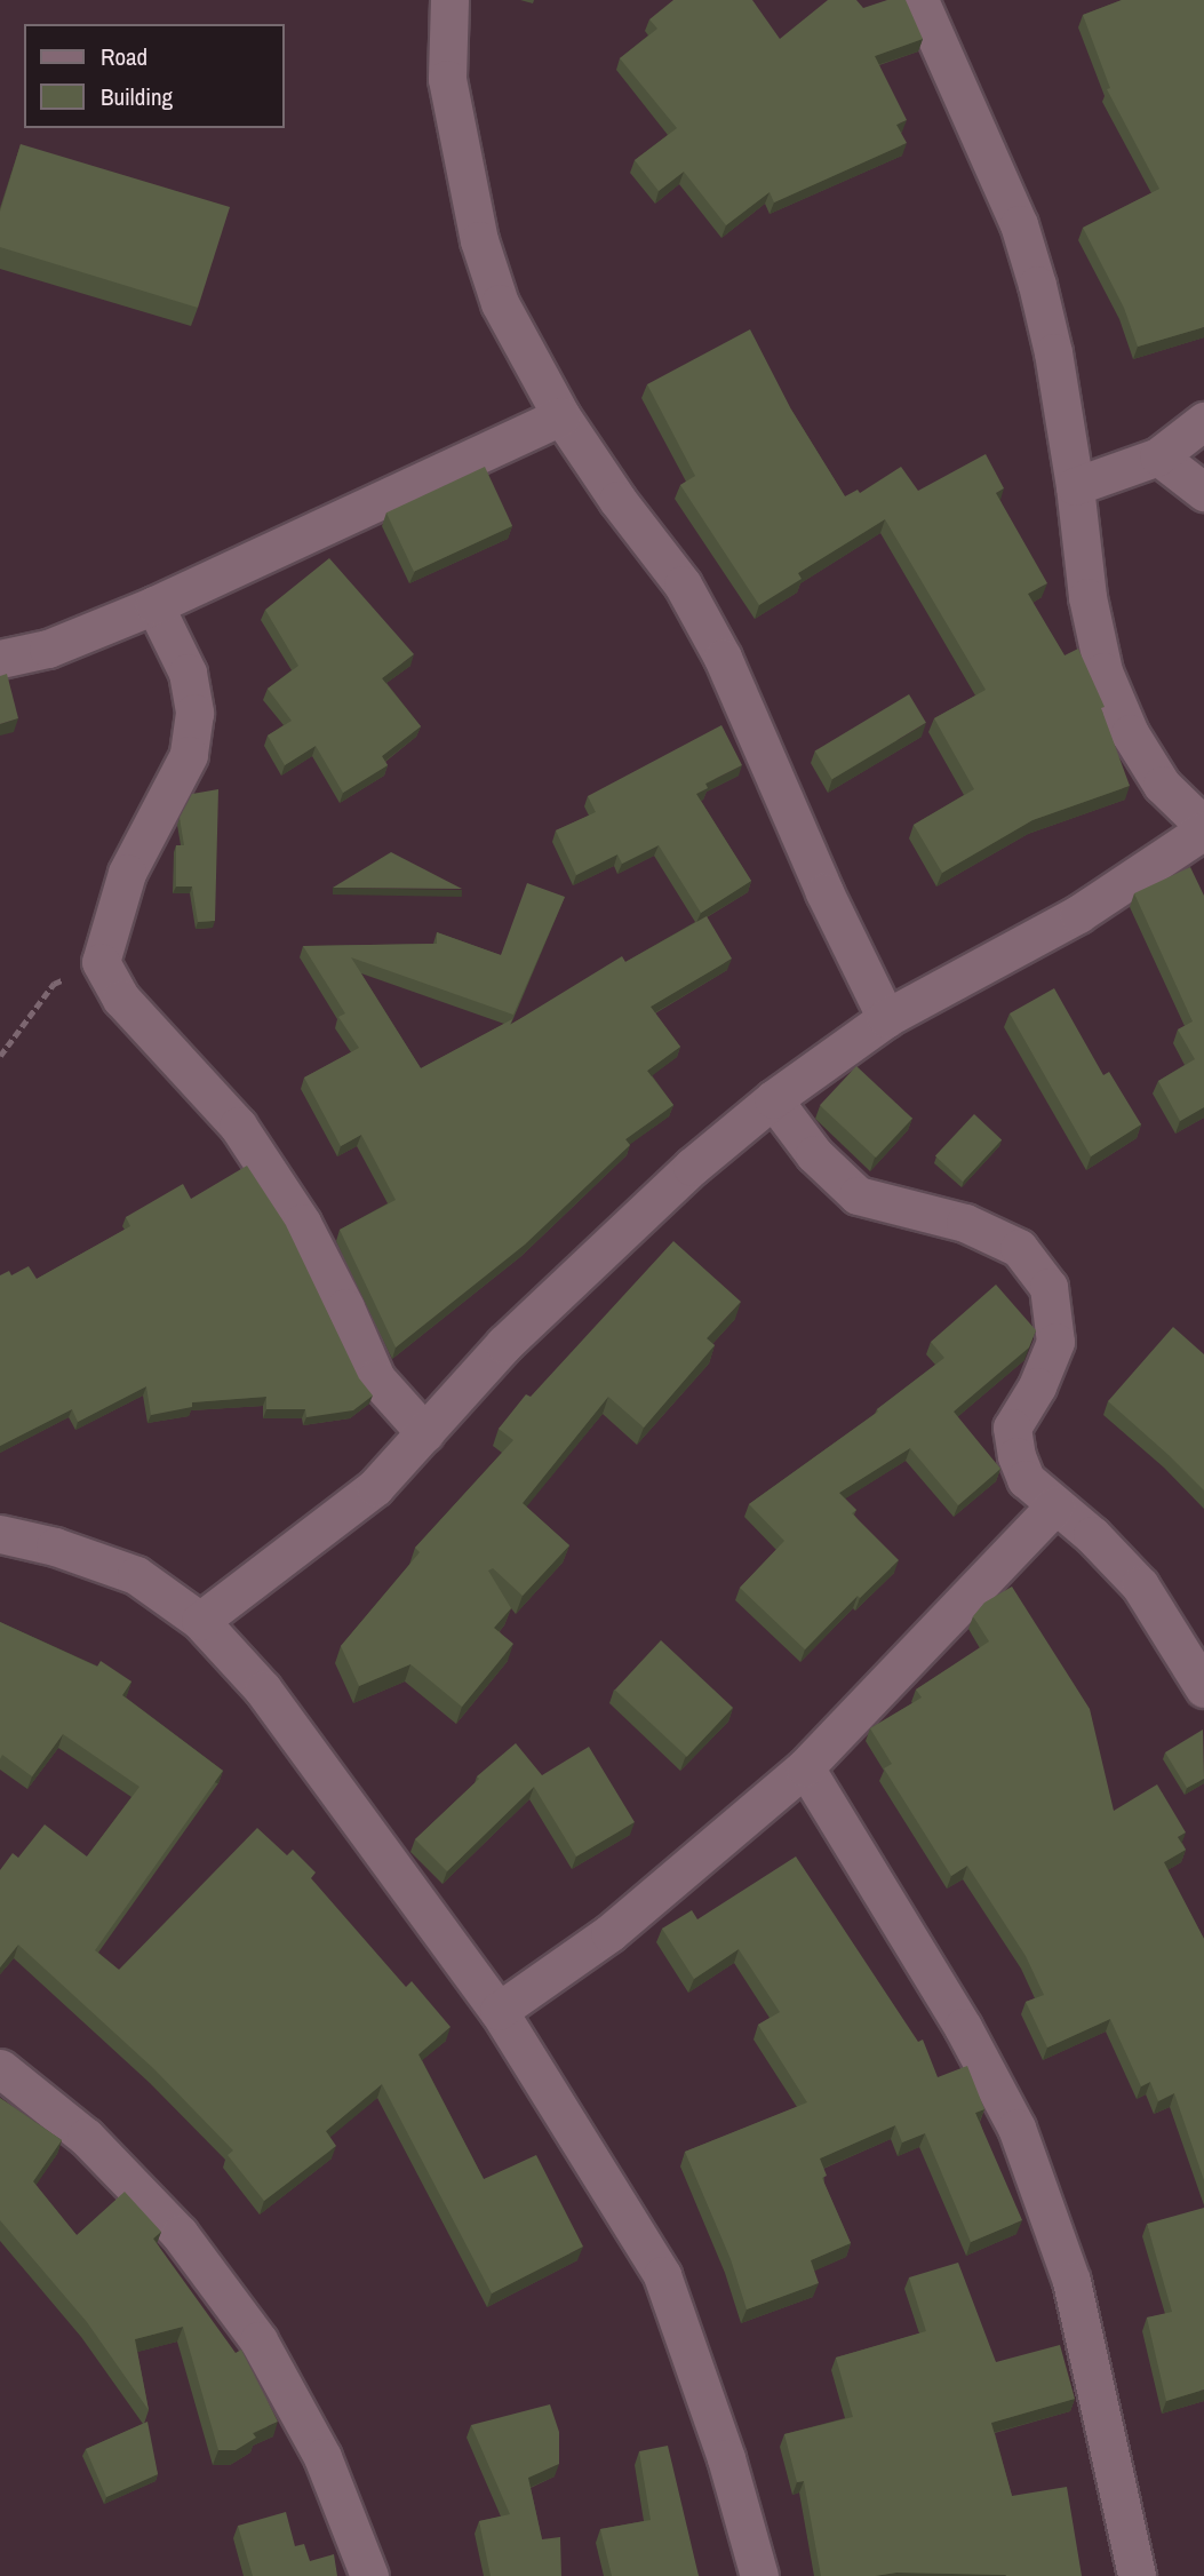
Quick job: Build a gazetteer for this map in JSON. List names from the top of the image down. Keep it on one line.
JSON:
{"legend":["Road","Building"]}
